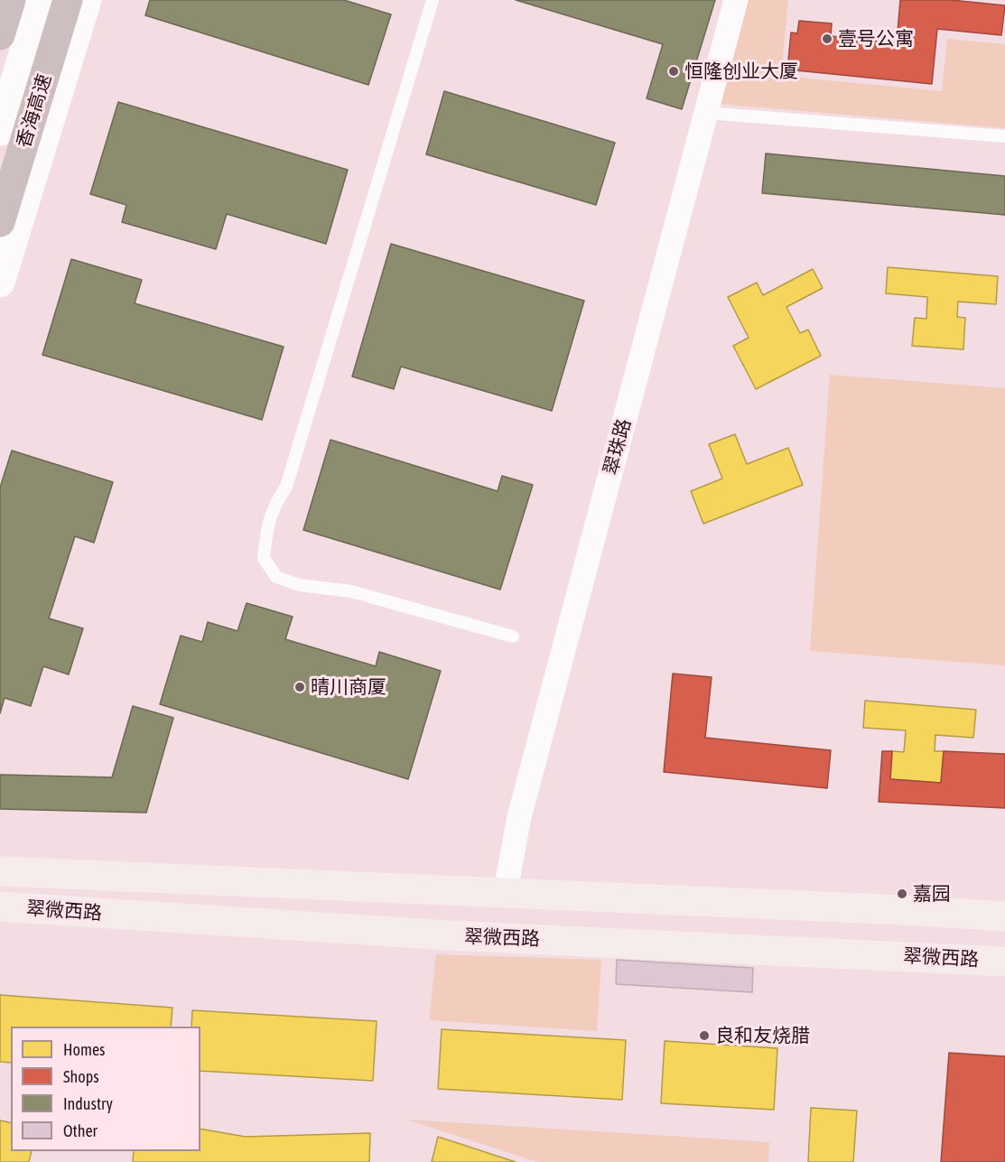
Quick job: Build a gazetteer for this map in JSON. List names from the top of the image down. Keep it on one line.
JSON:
{"streets":{"highway":["香海高速"],"main road":["翠微西路"],"street":["翠珠路"]},"crossings":[["翠珠路","翠微西路"]],"places":["壹号公寓","恒隆创业大厦","晴川商厦","嘉园","良和友烧腊"],"legend":["Homes","Shops","Industry","Other"]}
